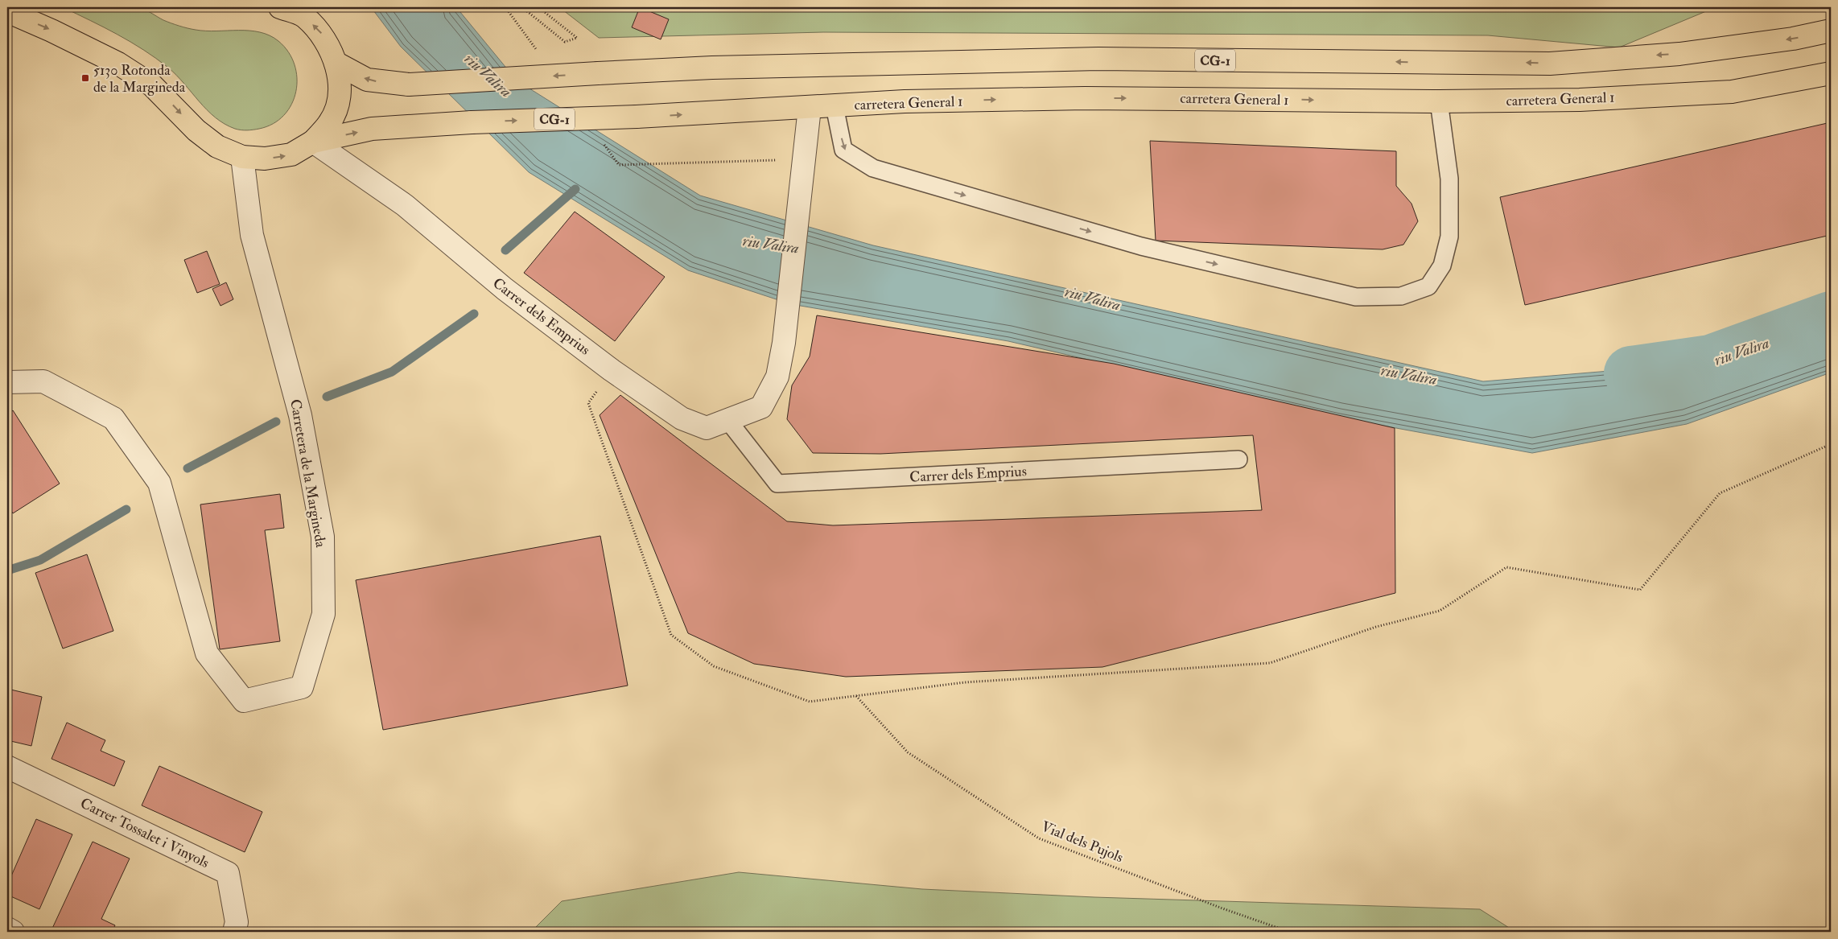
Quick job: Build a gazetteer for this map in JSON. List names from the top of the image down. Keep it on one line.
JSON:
{"streets":{"highway":["CG-1","carretera General 1"],"street":["Carrer dels Emprius","Carretera de la Margineda","Carrer Tossalet i Vinyols"],"path":["Vial dels Pujols"]},"crossings":[["CG-1","carretera General 1"],["CG-1","Carrer dels Emprius"],["CG-1","Carretera de la Margineda"],["carretera General 1","Carrer dels Emprius"]],"water":["riu Valira"],"places":{"transit":["5130 Rotonda de la Margineda"]}}
